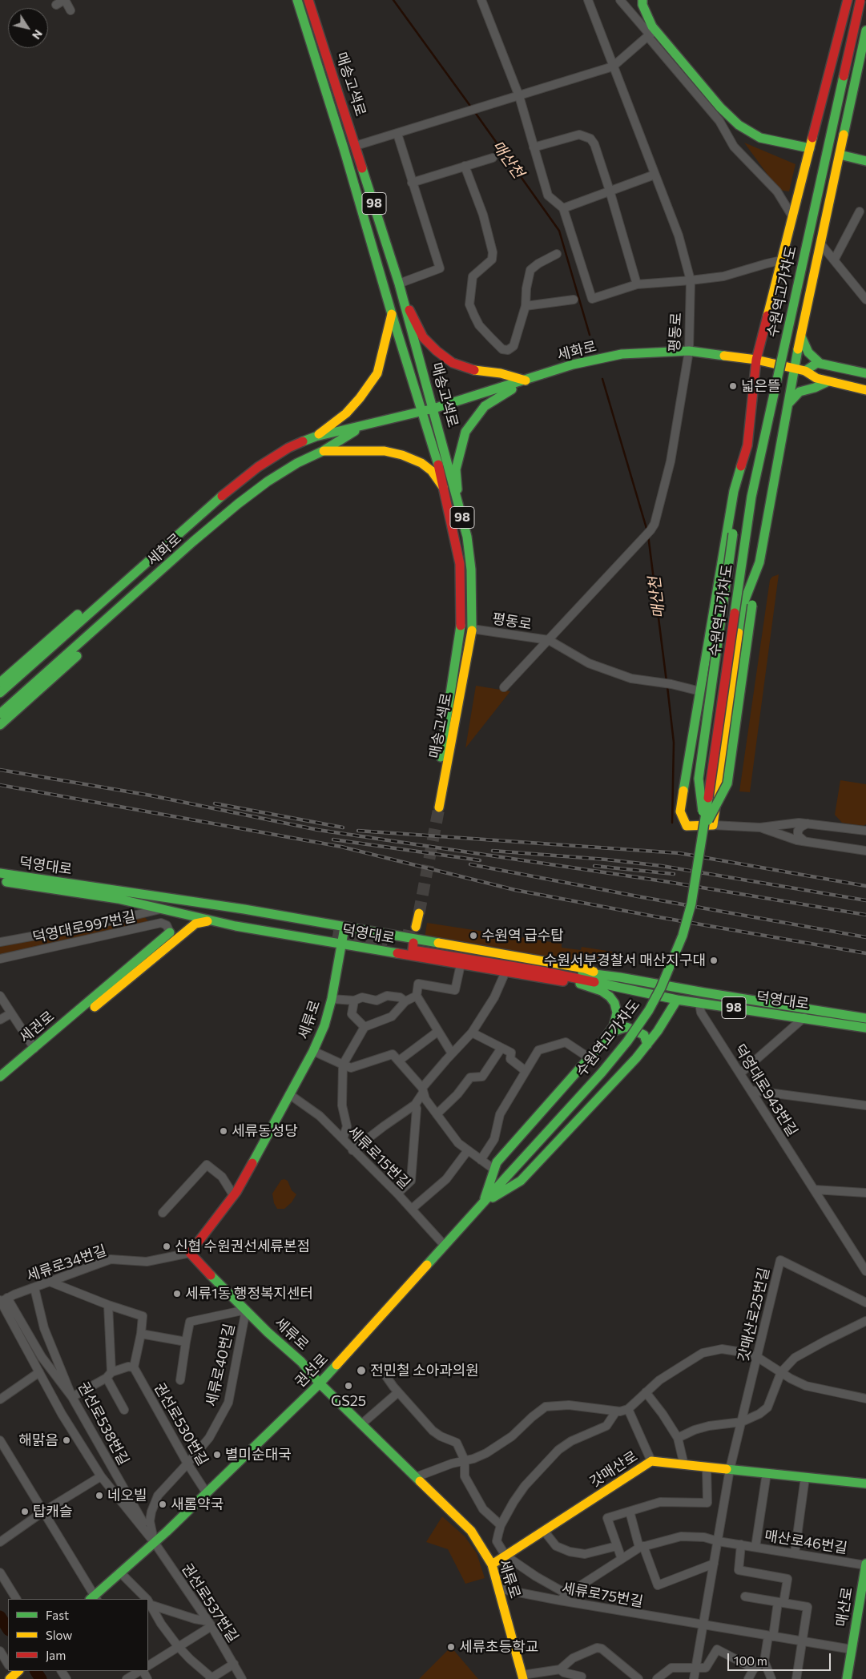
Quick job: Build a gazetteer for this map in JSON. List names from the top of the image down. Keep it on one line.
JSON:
{"streets":{"main road":["매송고색로","98","수원역고가차도","세화로","덕영대로","세류로","세권로","권선로","갓매산로","매산로"],"street":["평동로","덕영대로997번길","덕영대로943번길","세류로15번길","세류로34번길","갓매산로25번길","세류로40번길","권선로538번길","권선로530번길","매산로46번길","세류로75번길","권선로537번길"]},"crossings":[["매송고색로","평동로"],["매송고색로","세화로"],["수원역고가차도","권선로"],["평동로","세화로"],["덕영대로","세류로"],["덕영대로","덕영대로943번길"],["세류로","세류로15번길"],["세류로","세류로34번길"],["세류로","세류로40번길"],["세류로","권선로"],["세류로","갓매산로"],["세류로","세류로75번길"],["세류로15번길","권선로"],["세류로34번길","권선로538번길"],["갓매산로25번길","갓매산로"],["갓매산로25번길","매산로46번길"],["갓매산로25번길","세류로75번길"],["세류로40번길","권선로"],["세류로40번길","권선로538번길"],["세류로40번길","권선로530번길"],["세류로40번길","권선로537번길"],["권선로","권선로538번길"],["권선로","권선로530번길"],["권선로","권선로537번길"],["권선로538번길","권선로537번길"],["매산로46번길","세류로75번길"],["매산로46번길","매산로"],["세류로75번길","매산로"]],"water":["매산천"],"places":["넓은뜰","수원역 급수탑","수원서부경찰서 매산지구대","세류동성당","신협 수원권선세류본점","세류1동 행정복지센터","전민철 소아과의원","GS25","해맑음","별미순대국","네오빌","새롬약국","탑캐슬","세류초등학교"],"legend":["Fast","Slow","Jam"],"scale_bar":"100 m","north":"bottom right"}
